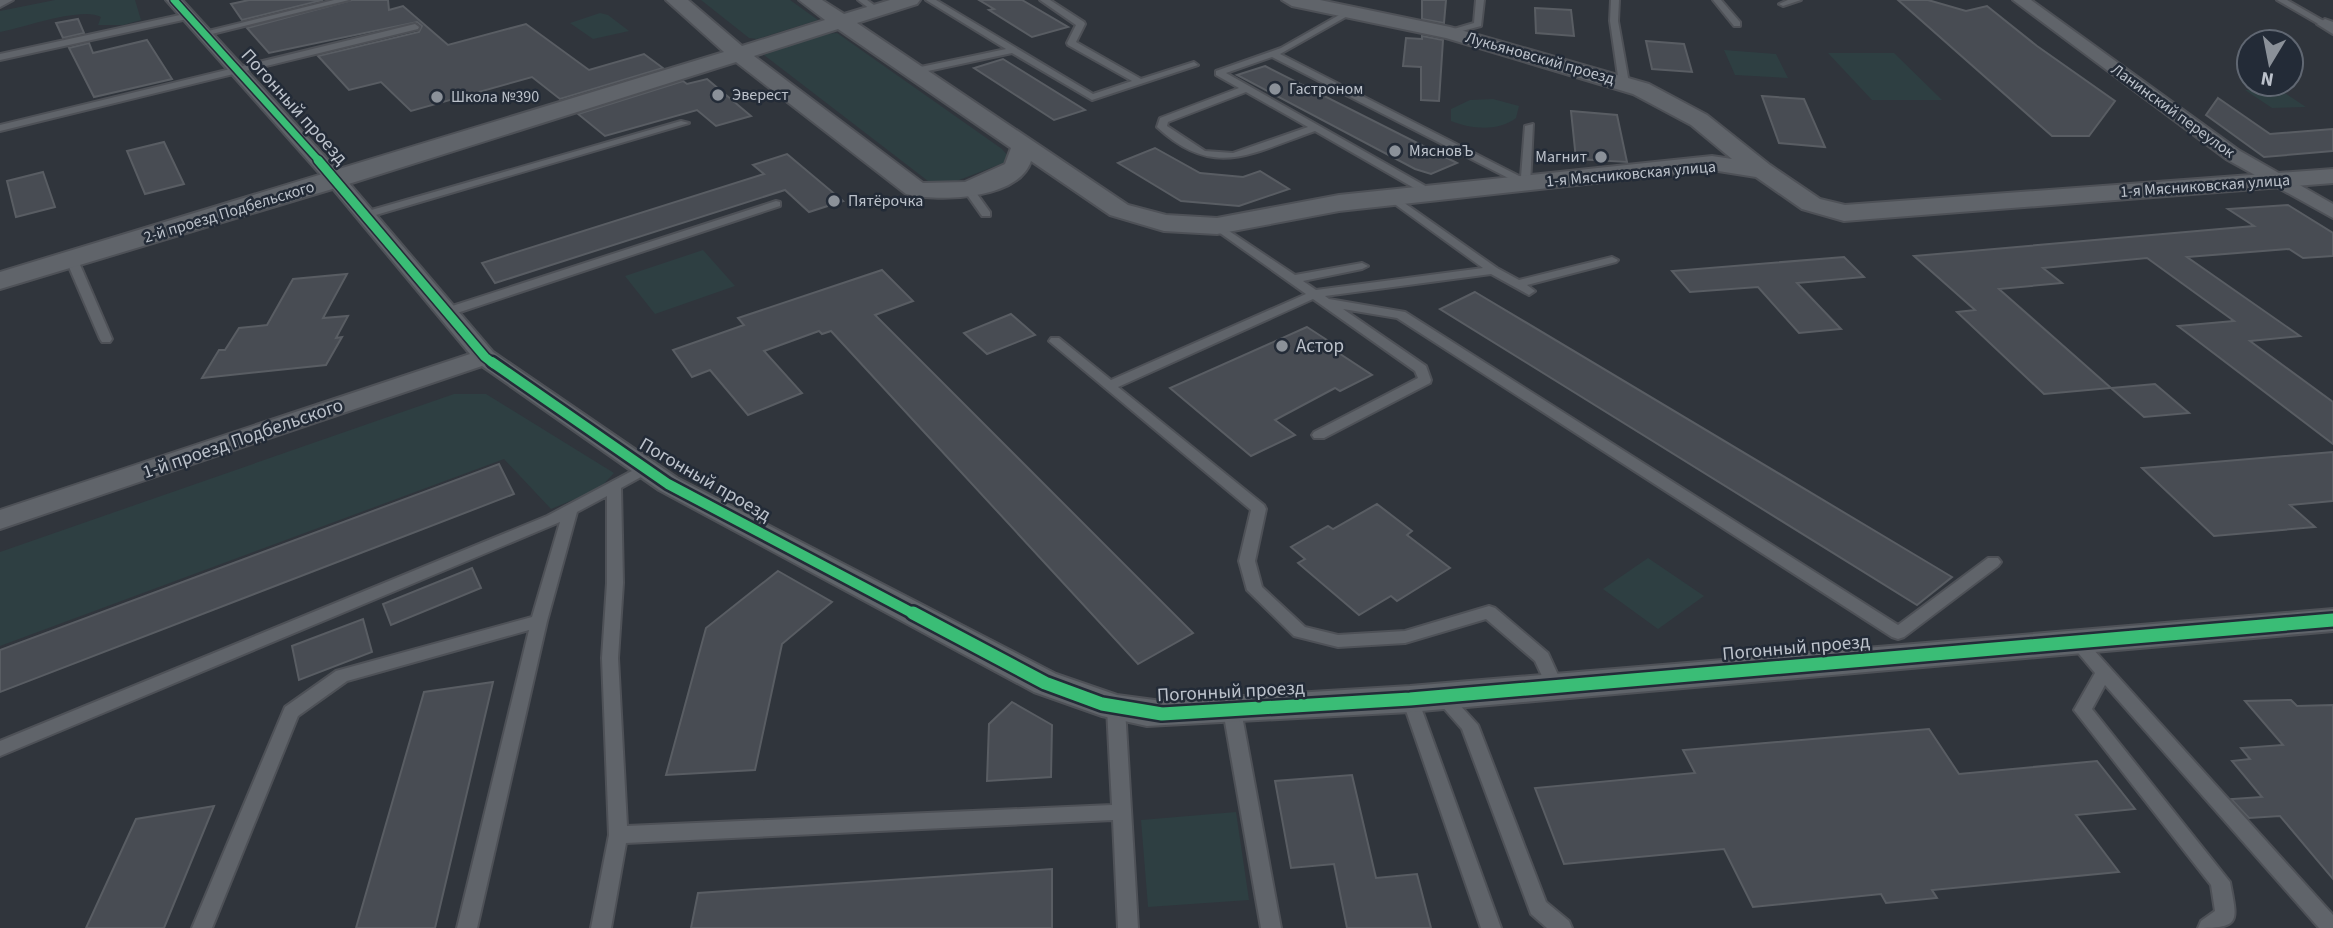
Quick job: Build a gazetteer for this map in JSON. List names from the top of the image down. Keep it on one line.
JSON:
{"streets":{"street":["Лукьяновский проезд","Погонный проезд","Ланинский переулок","1-я Мясниковская улица","2-й проезд Подбельского","1-й проезд Подбельского"]},"crossings":[["Лукьяновский проезд","1-я Мясниковская улица"],["Погонный проезд","2-й проезд Подбельского"],["Погонный проезд","1-й проезд Подбельского"],["Ланинский переулок","1-я Мясниковская улица"],["1-я Мясниковская улица","2-й проезд Подбельского"]],"places":["Гастроном","Эверест","Школа №390","МясновЪ","Магнит","Пятёрочка","Астор"],"north":"bottom"}
